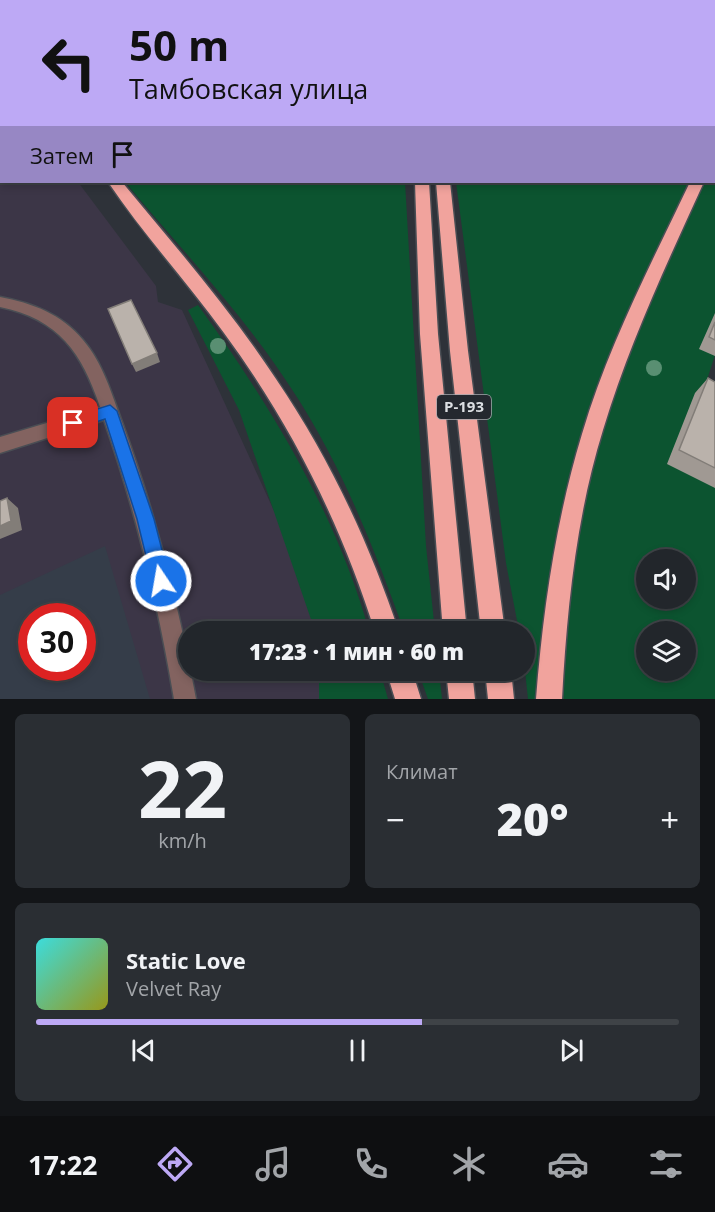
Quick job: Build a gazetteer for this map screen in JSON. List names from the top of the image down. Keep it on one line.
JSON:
{"streets":{"highway":["Р-193"]},"page":{"turn":["50 m","Тамбовская улица"],"then":"Затем","limit":"30","trip":"17:23 · 1 мин · 60 m","tile":[["22","km/h"],"Климат"],"heat":["−","20°","+"],"song":["Static Love","Velvet Ray"],"tabs":"17:22"}}
